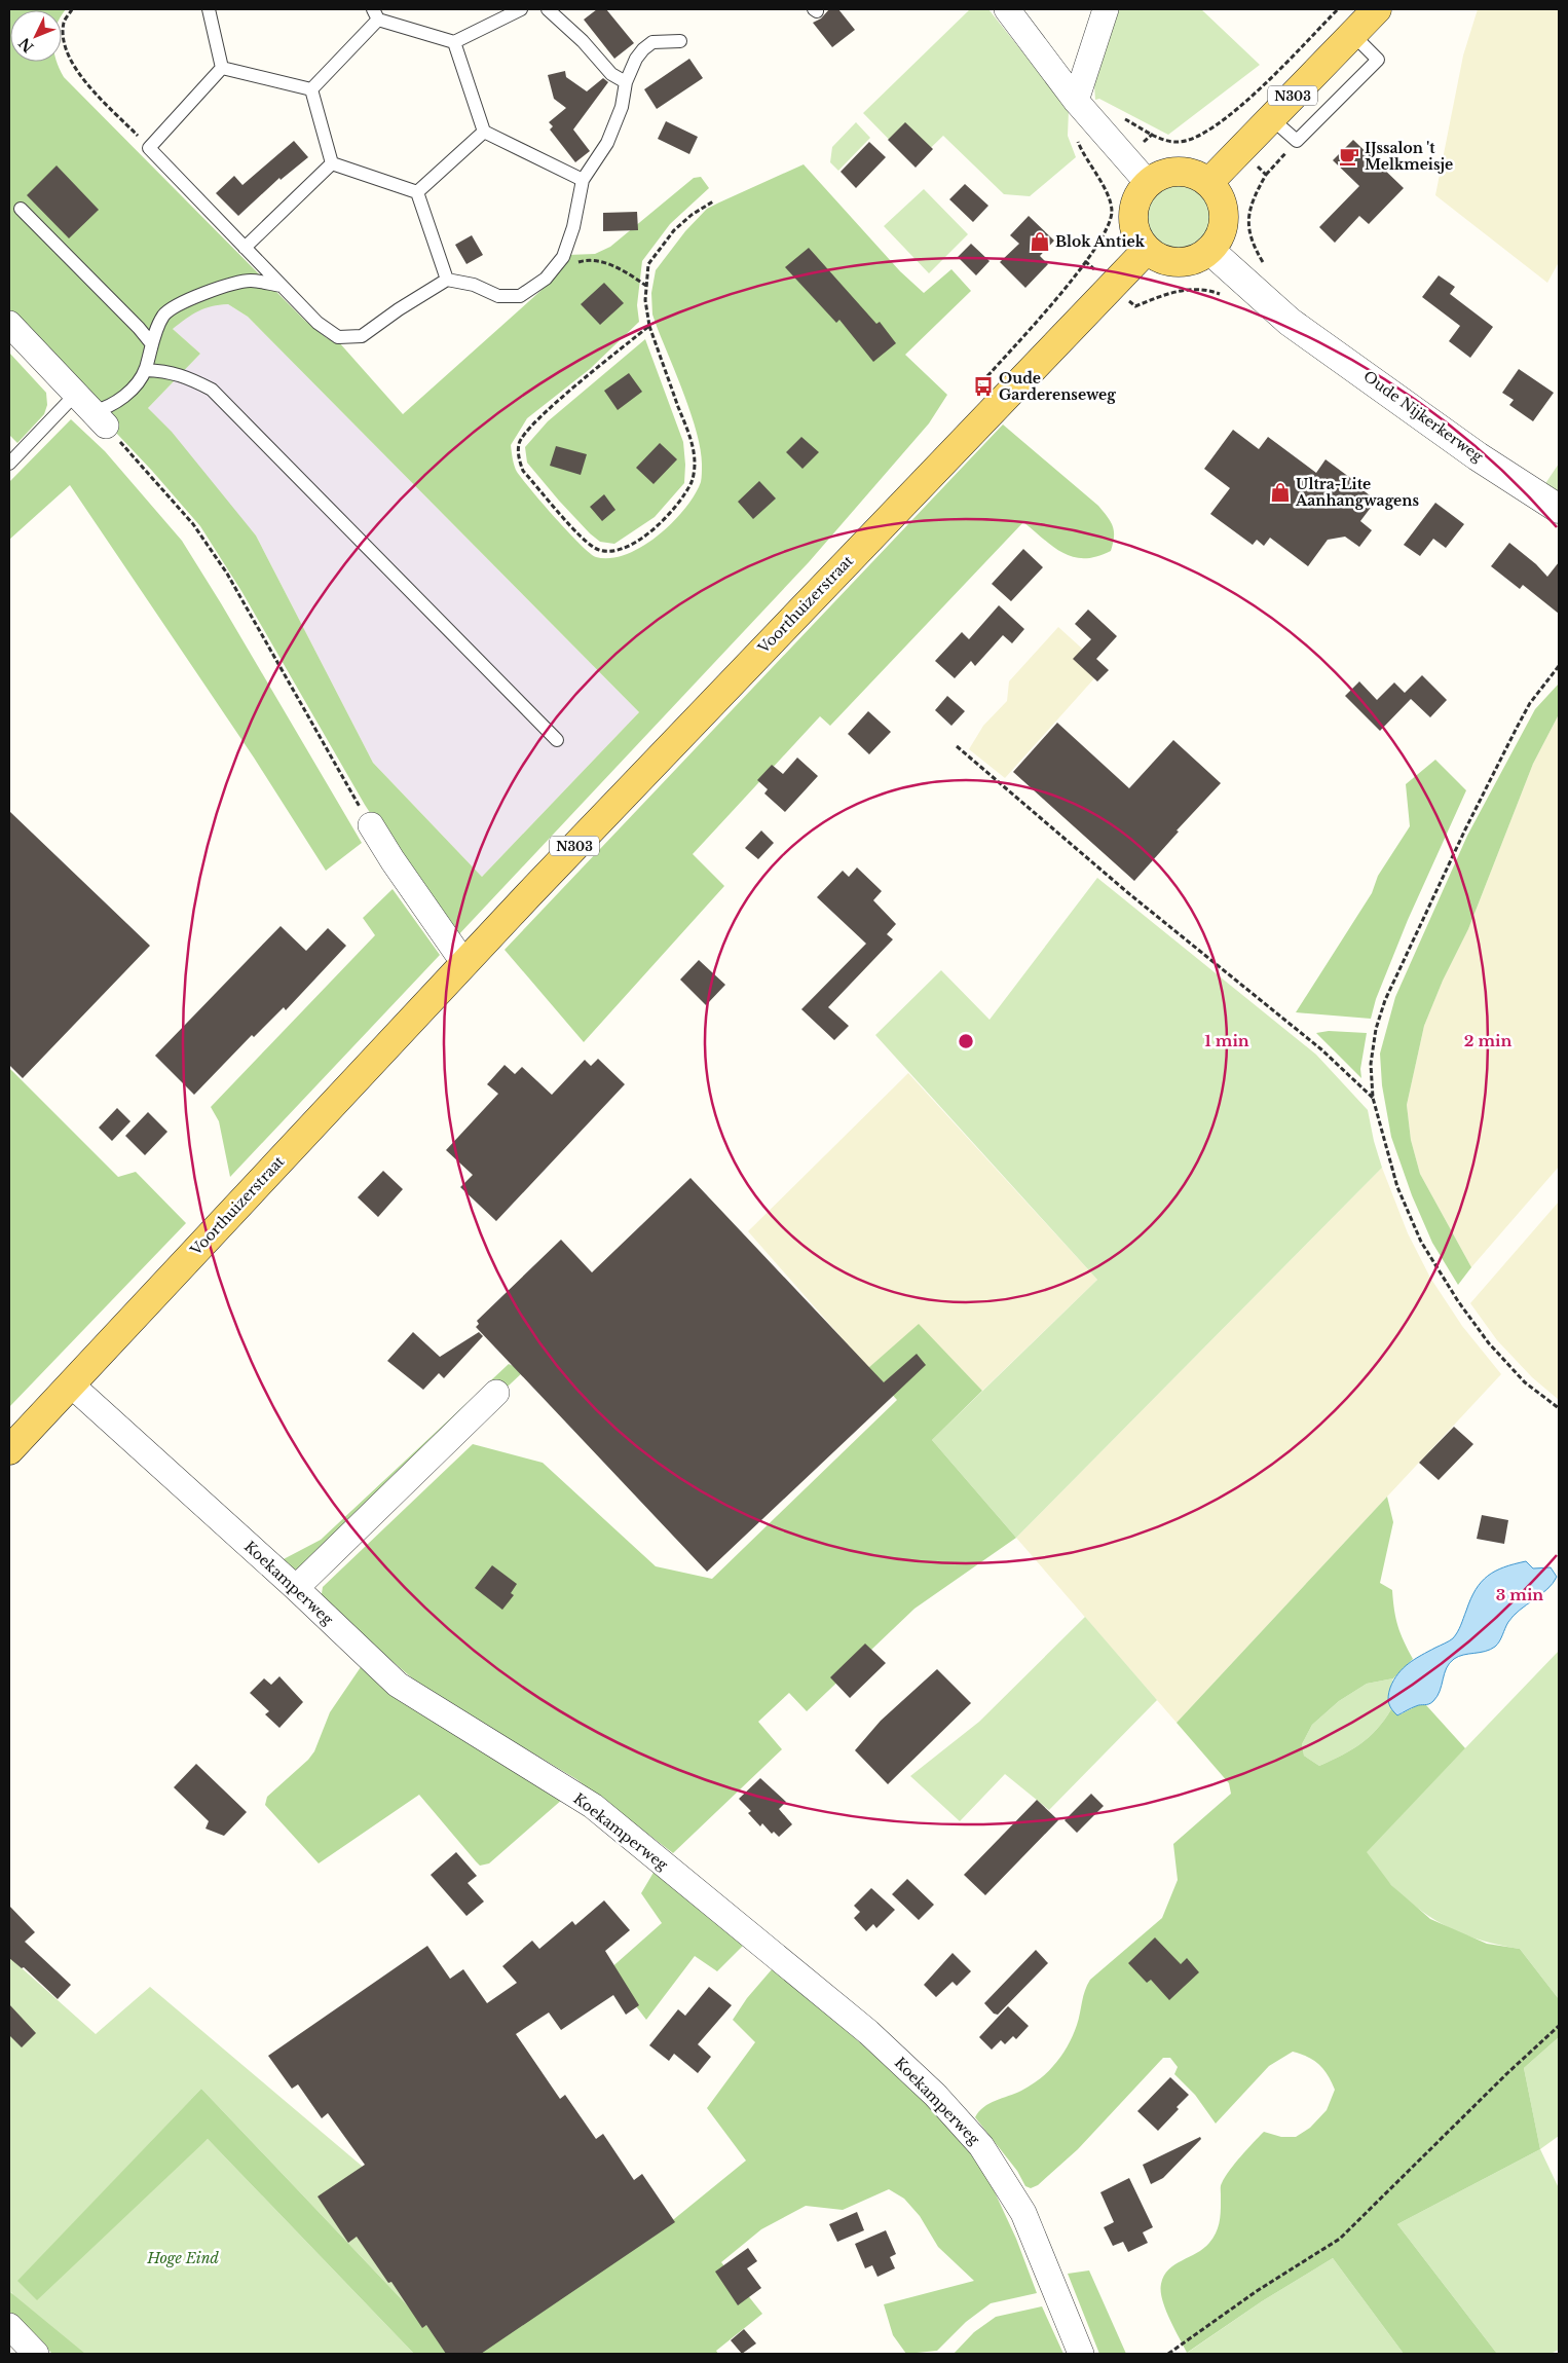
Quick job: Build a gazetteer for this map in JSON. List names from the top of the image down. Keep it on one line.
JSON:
{"streets":{"main road":["N303","Voorthuizerstraat"],"street":["Oude Nijkerkerweg","Koekamperweg"]},"crossings":[["N303","Oude Nijkerkerweg"],["N303","Voorthuizerstraat"],["Oude Nijkerkerweg","Voorthuizerstraat"],["Voorthuizerstraat","Koekamperweg"]],"parks":["Hoge Eind"],"places":{"cafe":["IJssalon 't Melkmeisje"],"shop":["Blok Antiek","Ultra-Lite Aanhangwagens"],"bus stop":["Oude Garderenseweg"]},"north":"bottom left","rings":["1 min","2 min","3 min"]}
